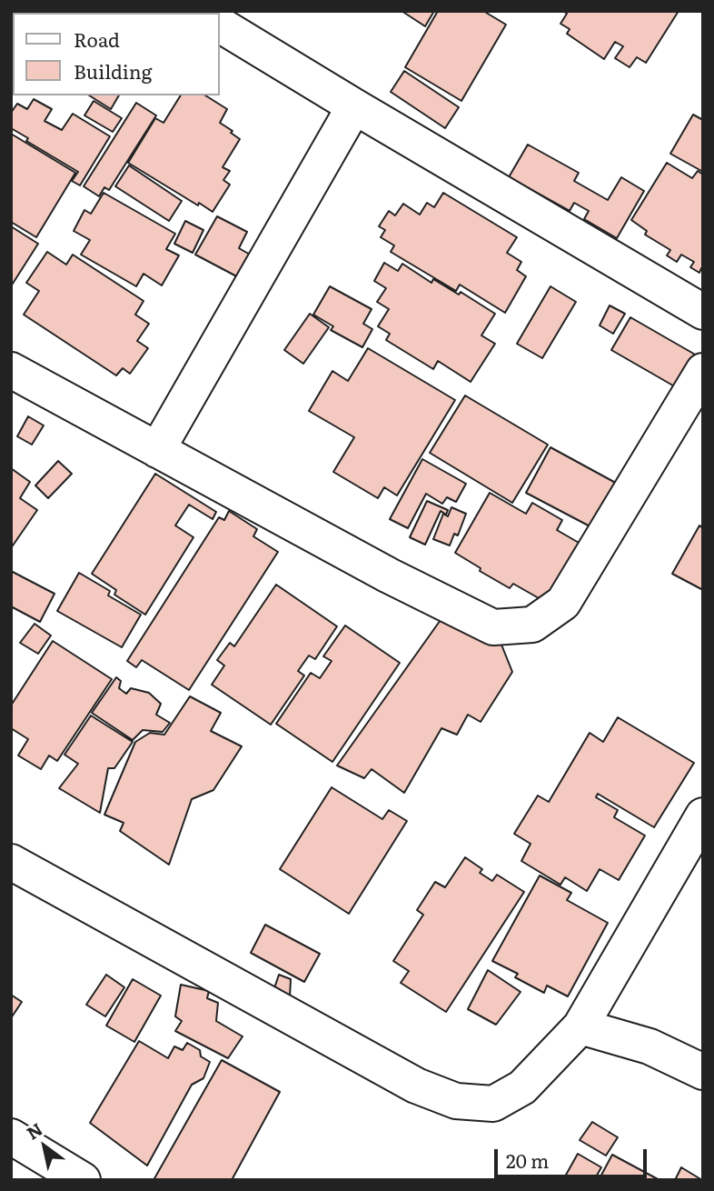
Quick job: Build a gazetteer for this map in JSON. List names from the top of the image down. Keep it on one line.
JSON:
{"legend":["Road","Building"],"scale_bar":"20 m","north":"top left"}
